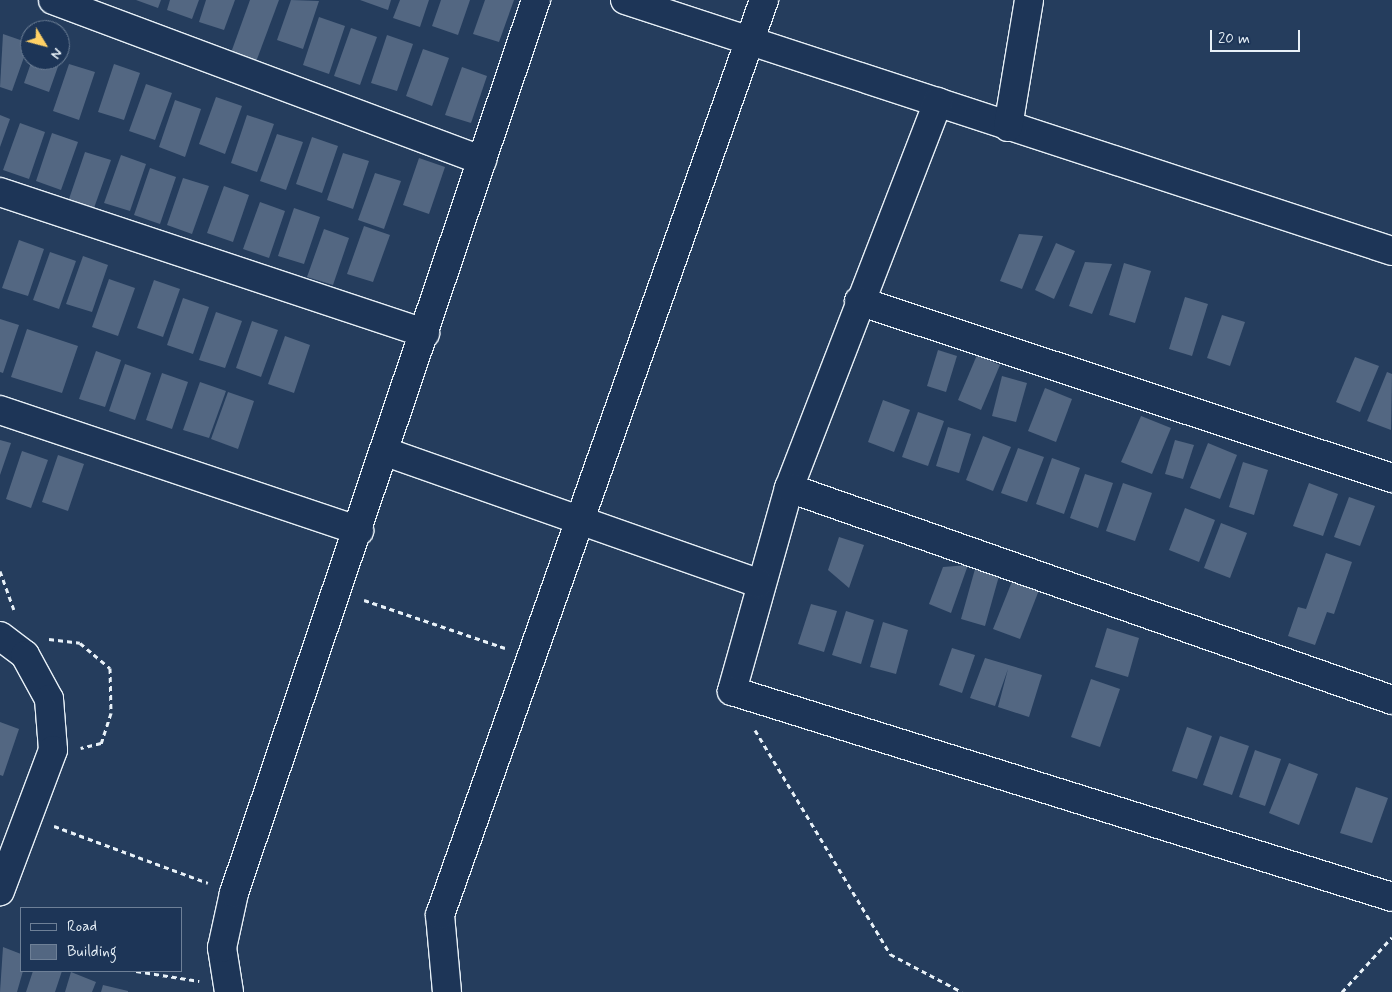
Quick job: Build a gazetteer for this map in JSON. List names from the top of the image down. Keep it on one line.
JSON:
{"legend":["Road","Building"],"scale_bar":"20 m","north":"bottom right"}
